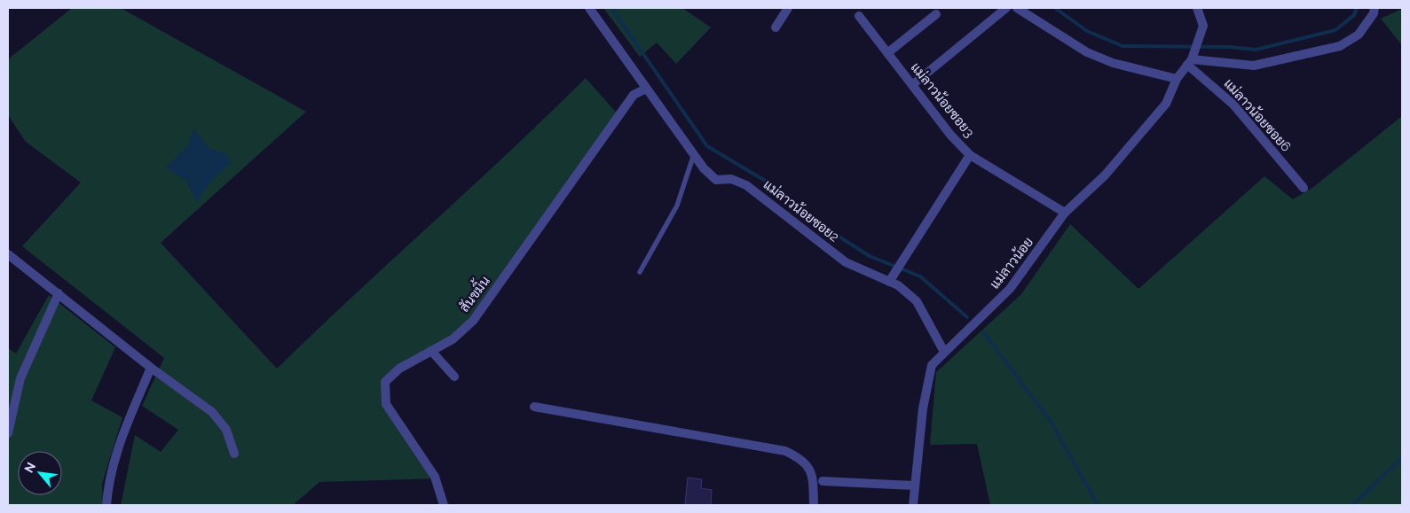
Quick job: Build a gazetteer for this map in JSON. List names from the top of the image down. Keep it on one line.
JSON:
{"streets":{"street":["แม่ลาวน้อยซอย3","แม่ลาวน้อยซอย6","แม่ลาวน้อยซอย2","แม่ลาวน้อย","สันขมิ้น"]},"crossings":[["แม่ลาวน้อยซอย3","แม่ลาวน้อย"],["แม่ลาวน้อยซอย6","แม่ลาวน้อย"],["แม่ลาวน้อยซอย2","แม่ลาวน้อย"],["แม่ลาวน้อยซอย2","สันขมิ้น"]],"north":"top left"}
